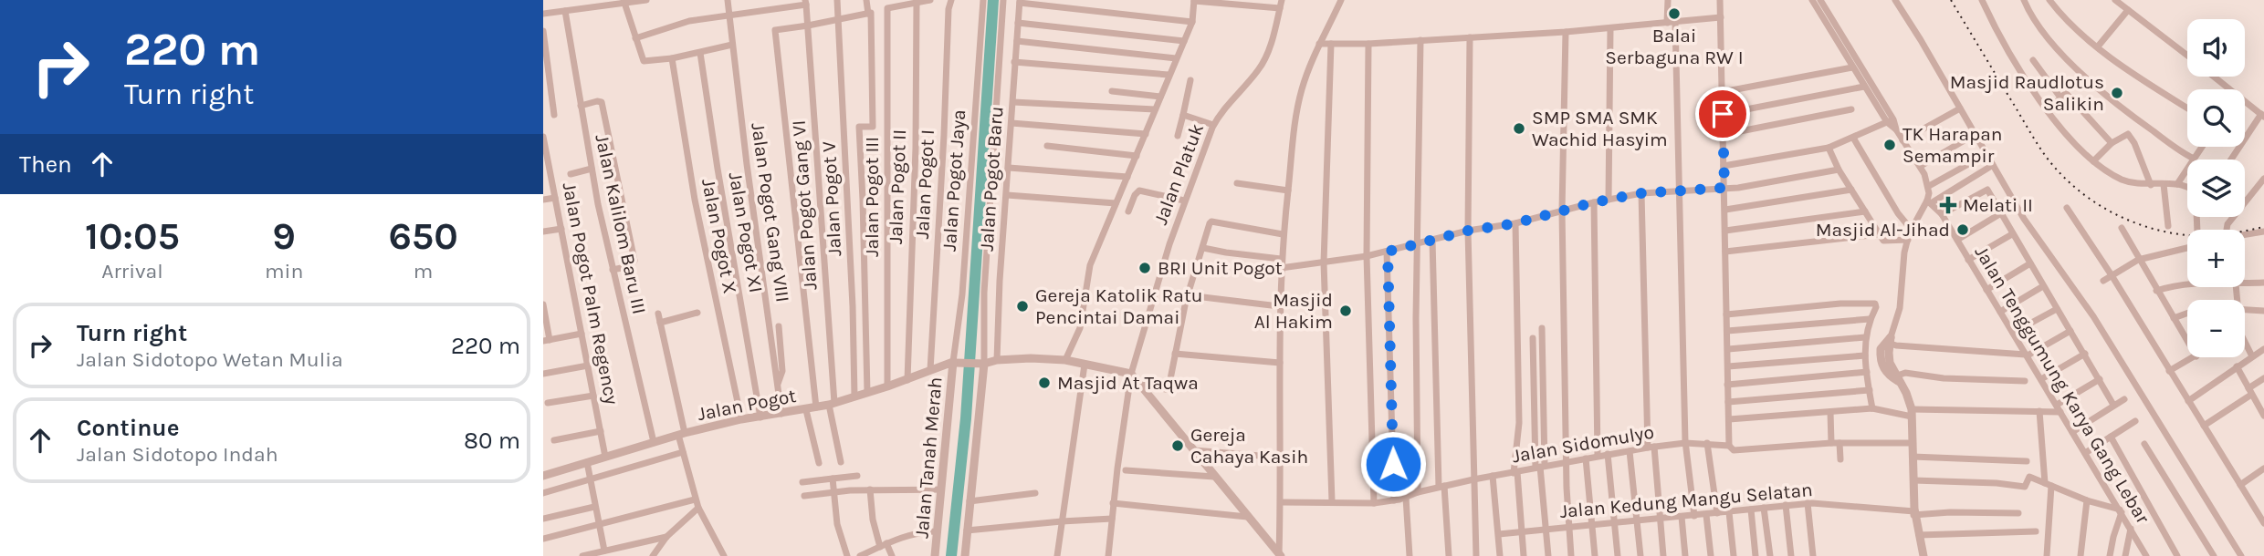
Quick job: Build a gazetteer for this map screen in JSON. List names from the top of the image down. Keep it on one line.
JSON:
{"streets":{"street":["Jalan Platuk","Jalan Pogot Baru","Jalan Pogot Jaya","Jalan Pogot I","Jalan Pogot II","Jalan Pogot III","Jalan Pogot V","Jalan Pogot Gang VI","Jalan Pogot Gang VIII","Jalan Kalilom Baru III","Jalan Pogot XI","Jalan Pogot X","Jalan Pogot Palm Regency","Jalan Tenggumung Karya Gang Lebar","Jalan Pogot","Jalan Sidomulyo","Jalan Tanah Merah","Jalan Kedung Mangu Selatan"]},"crossings":[["Jalan Pogot Jaya","Jalan Pogot"],["Jalan Pogot Jaya","Jalan Tanah Merah"],["Jalan Pogot I","Jalan Pogot"],["Jalan Pogot II","Jalan Pogot"],["Jalan Pogot III","Jalan Pogot"],["Jalan Pogot V","Jalan Pogot"],["Jalan Pogot Gang VI","Jalan Pogot"],["Jalan Pogot Gang VIII","Jalan Pogot"],["Jalan Kalilom Baru III","Jalan Pogot"],["Jalan Pogot XI","Jalan Pogot"],["Jalan Pogot X","Jalan Pogot"],["Jalan Pogot Palm Regency","Jalan Pogot"],["Jalan Pogot","Jalan Tanah Merah"]],"places":{"other":["Balai Serbaguna RW I","Masjid Raudlotus Salikin","SMP SMA SMK Wachid Hasyim","TK Harapan Semampir","Masjid Al-Jihad","BRI Unit Pogot","Gereja Katolik Ratu Pencintai Damai","Masjid Al Hakim","Masjid At Taqwa","Gereja Cahaya Kasih"],"health":["Melati II"]},"page":{"turn":["220 m","Turn right"],"map_buttons":["+","−"],"then":"Then","eta":["10:05","Arrival","9","min","650","m"],"list":[{"name":"Turn right","note":"Jalan Sidotopo Wetan Mulia","value":"220 m"},{"name":"Continue","note":"Jalan Sidotopo Indah","value":"80 m"}]}}
